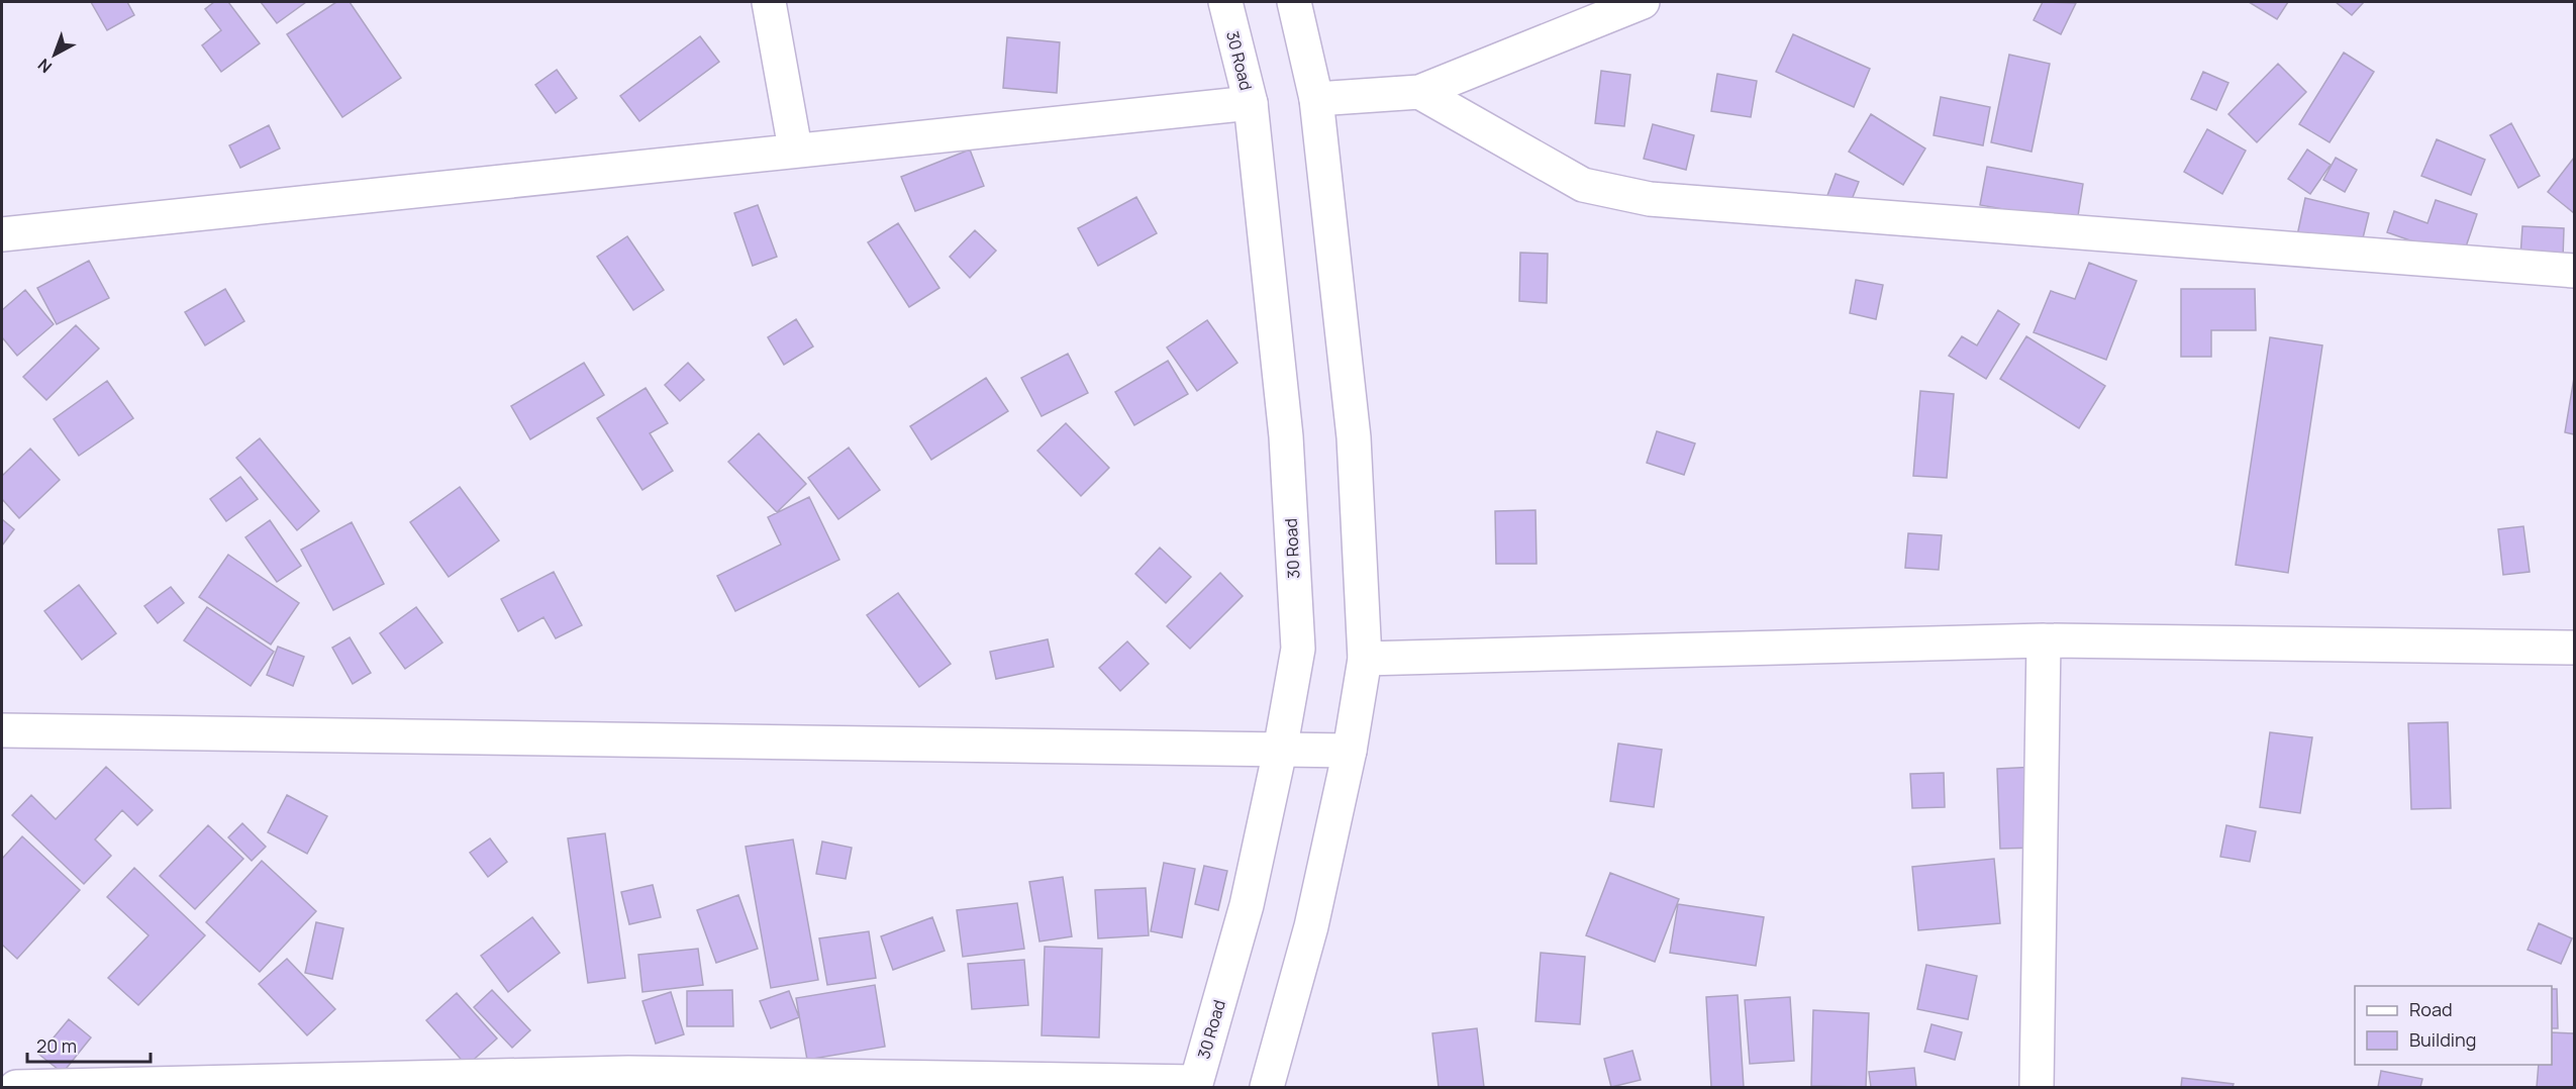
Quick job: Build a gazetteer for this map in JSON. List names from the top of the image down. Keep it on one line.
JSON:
{"streets":{"street":["30 Road"]},"legend":["Road","Building"],"scale_bar":"20 m","north":"bottom left"}
